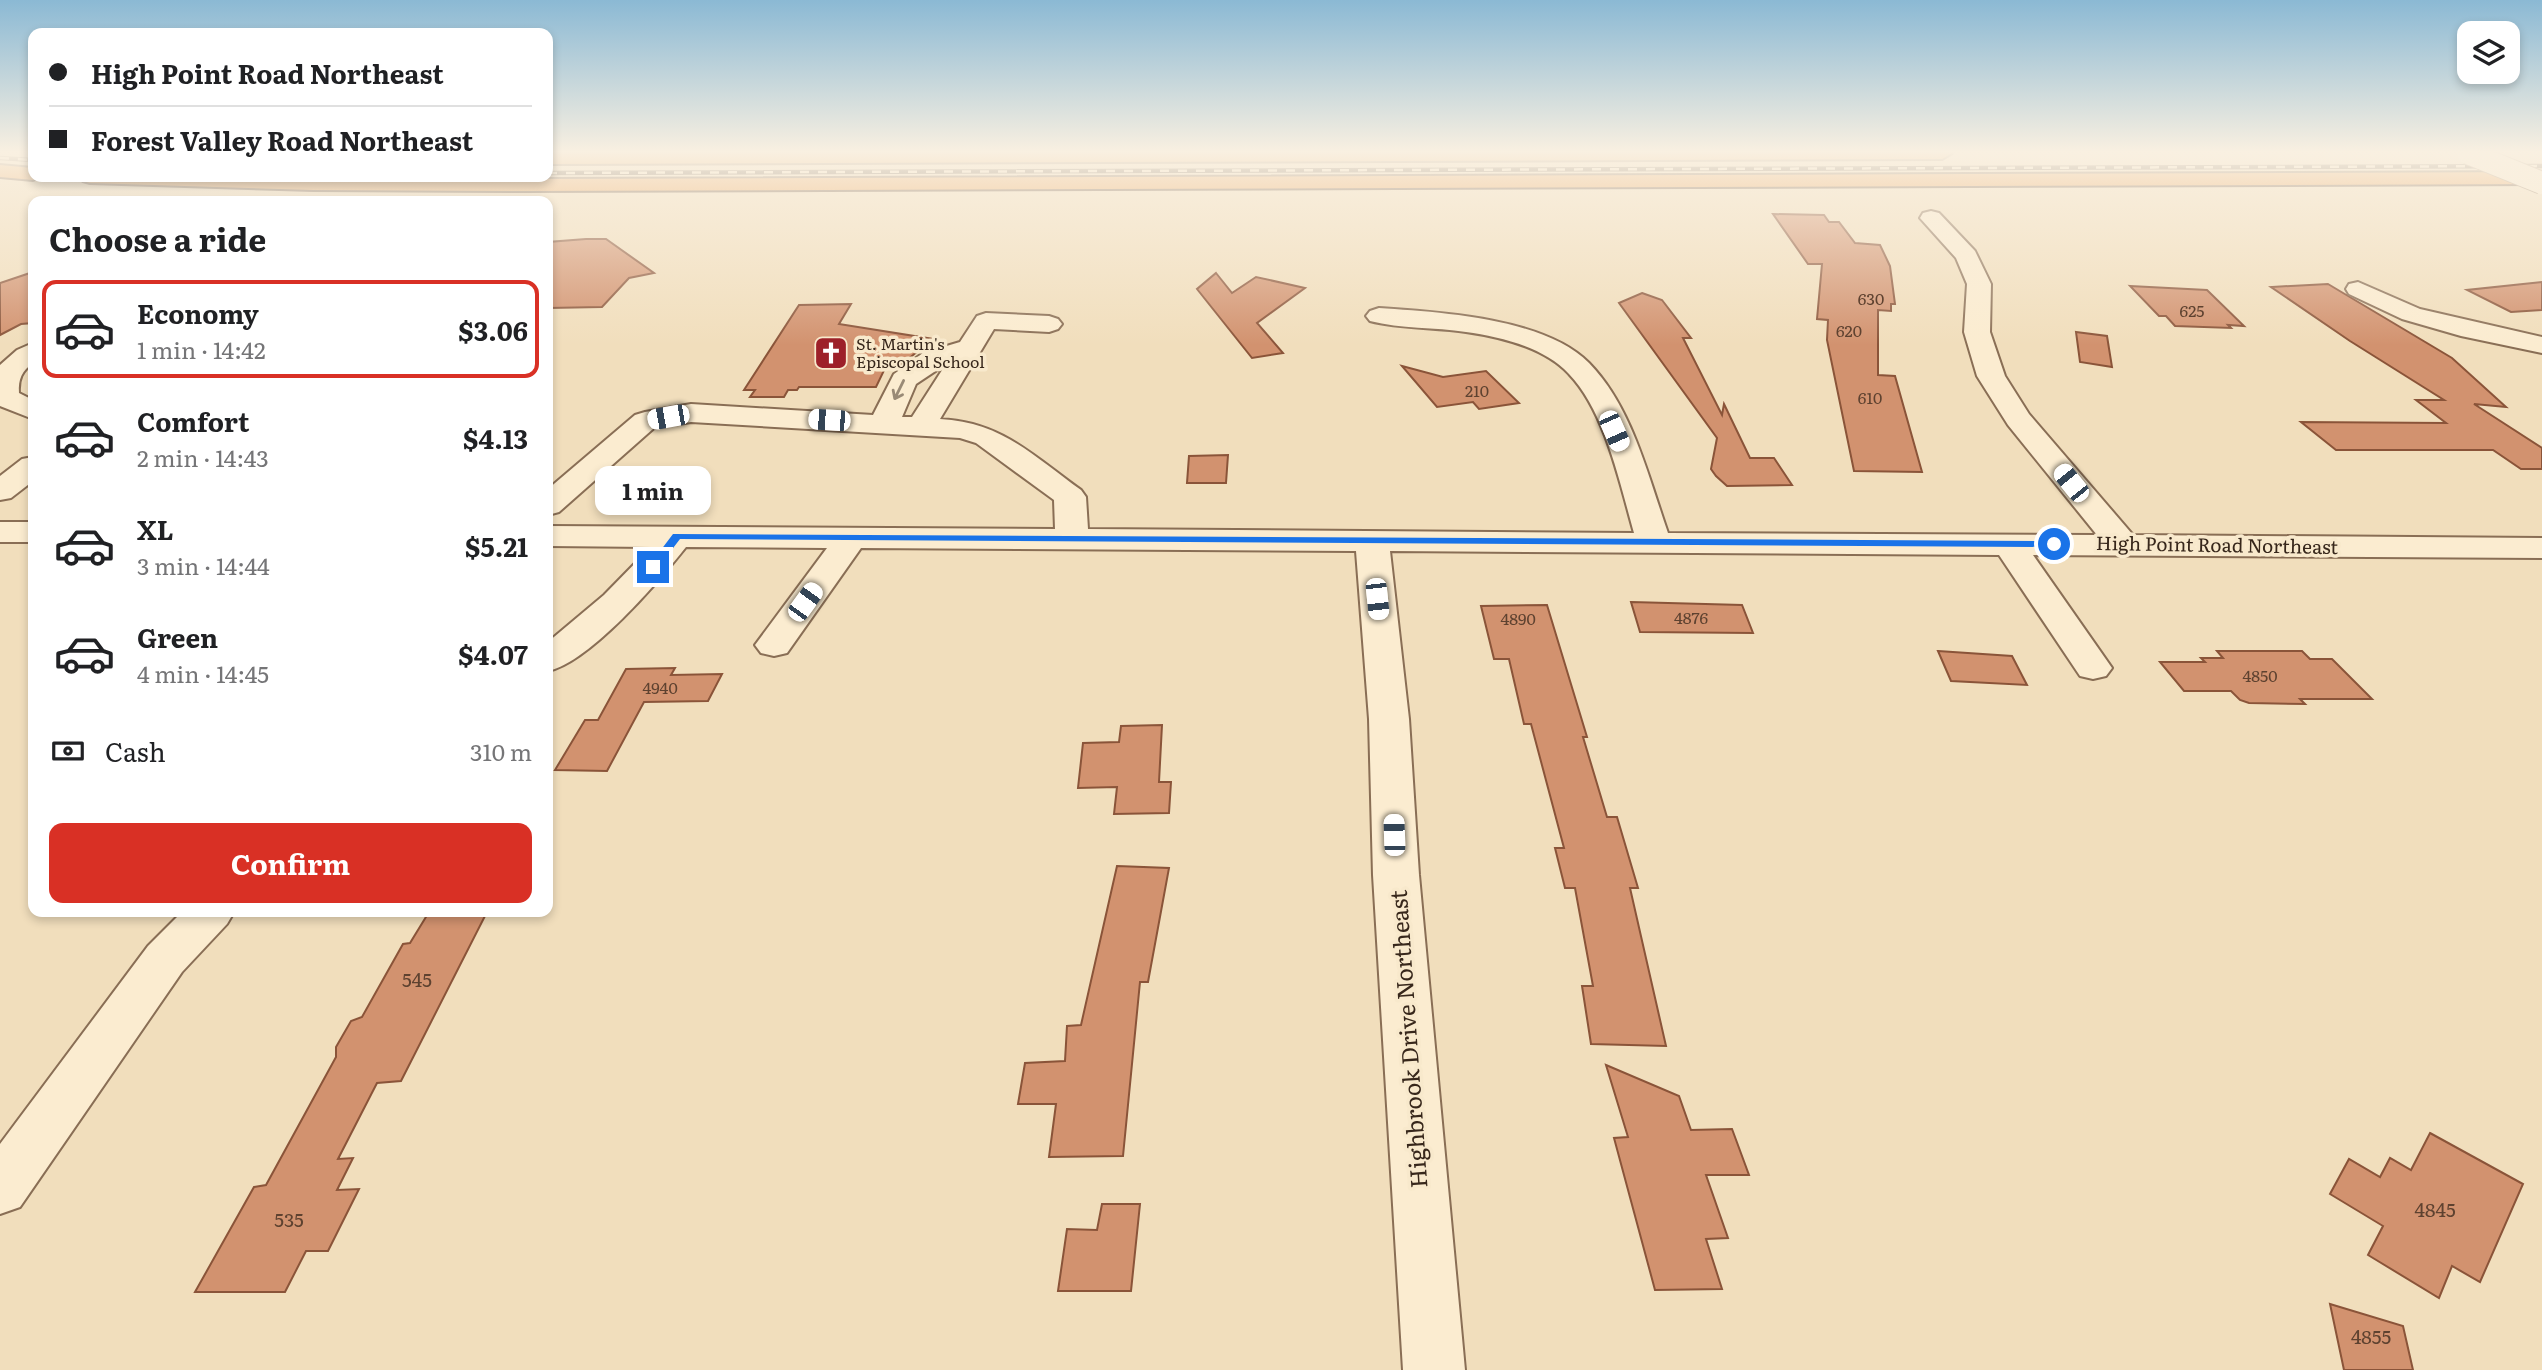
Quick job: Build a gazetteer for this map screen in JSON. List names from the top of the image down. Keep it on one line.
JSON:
{"streets":{"street":["High Point Road Northeast","Highbrook Drive Northeast"]},"crossings":[["High Point Road Northeast","Highbrook Drive Northeast"]],"places":{"church":["St. Martin's Episcopal School"]},"house_numbers":["630","625","620","210","610","4876","4890","4850","4940","545","4845","535","4855"],"page":{"banner":["High Point Road Northeast","Forest Valley Road Northeast"],"heading":"Choose a ride","list":[{"name":"Economy","note":"1 min · 14:42","value":"$3.06"},{"name":"Comfort","note":"2 min · 14:43","value":"$4.13"},{"name":"XL","note":"3 min · 14:44","value":"$5.21"},{"name":"Green","note":"4 min · 14:45","value":"$4.07"}],"bubble":"1 min","pay":["Cash","310 m"],"buttons":"Confirm"}}
